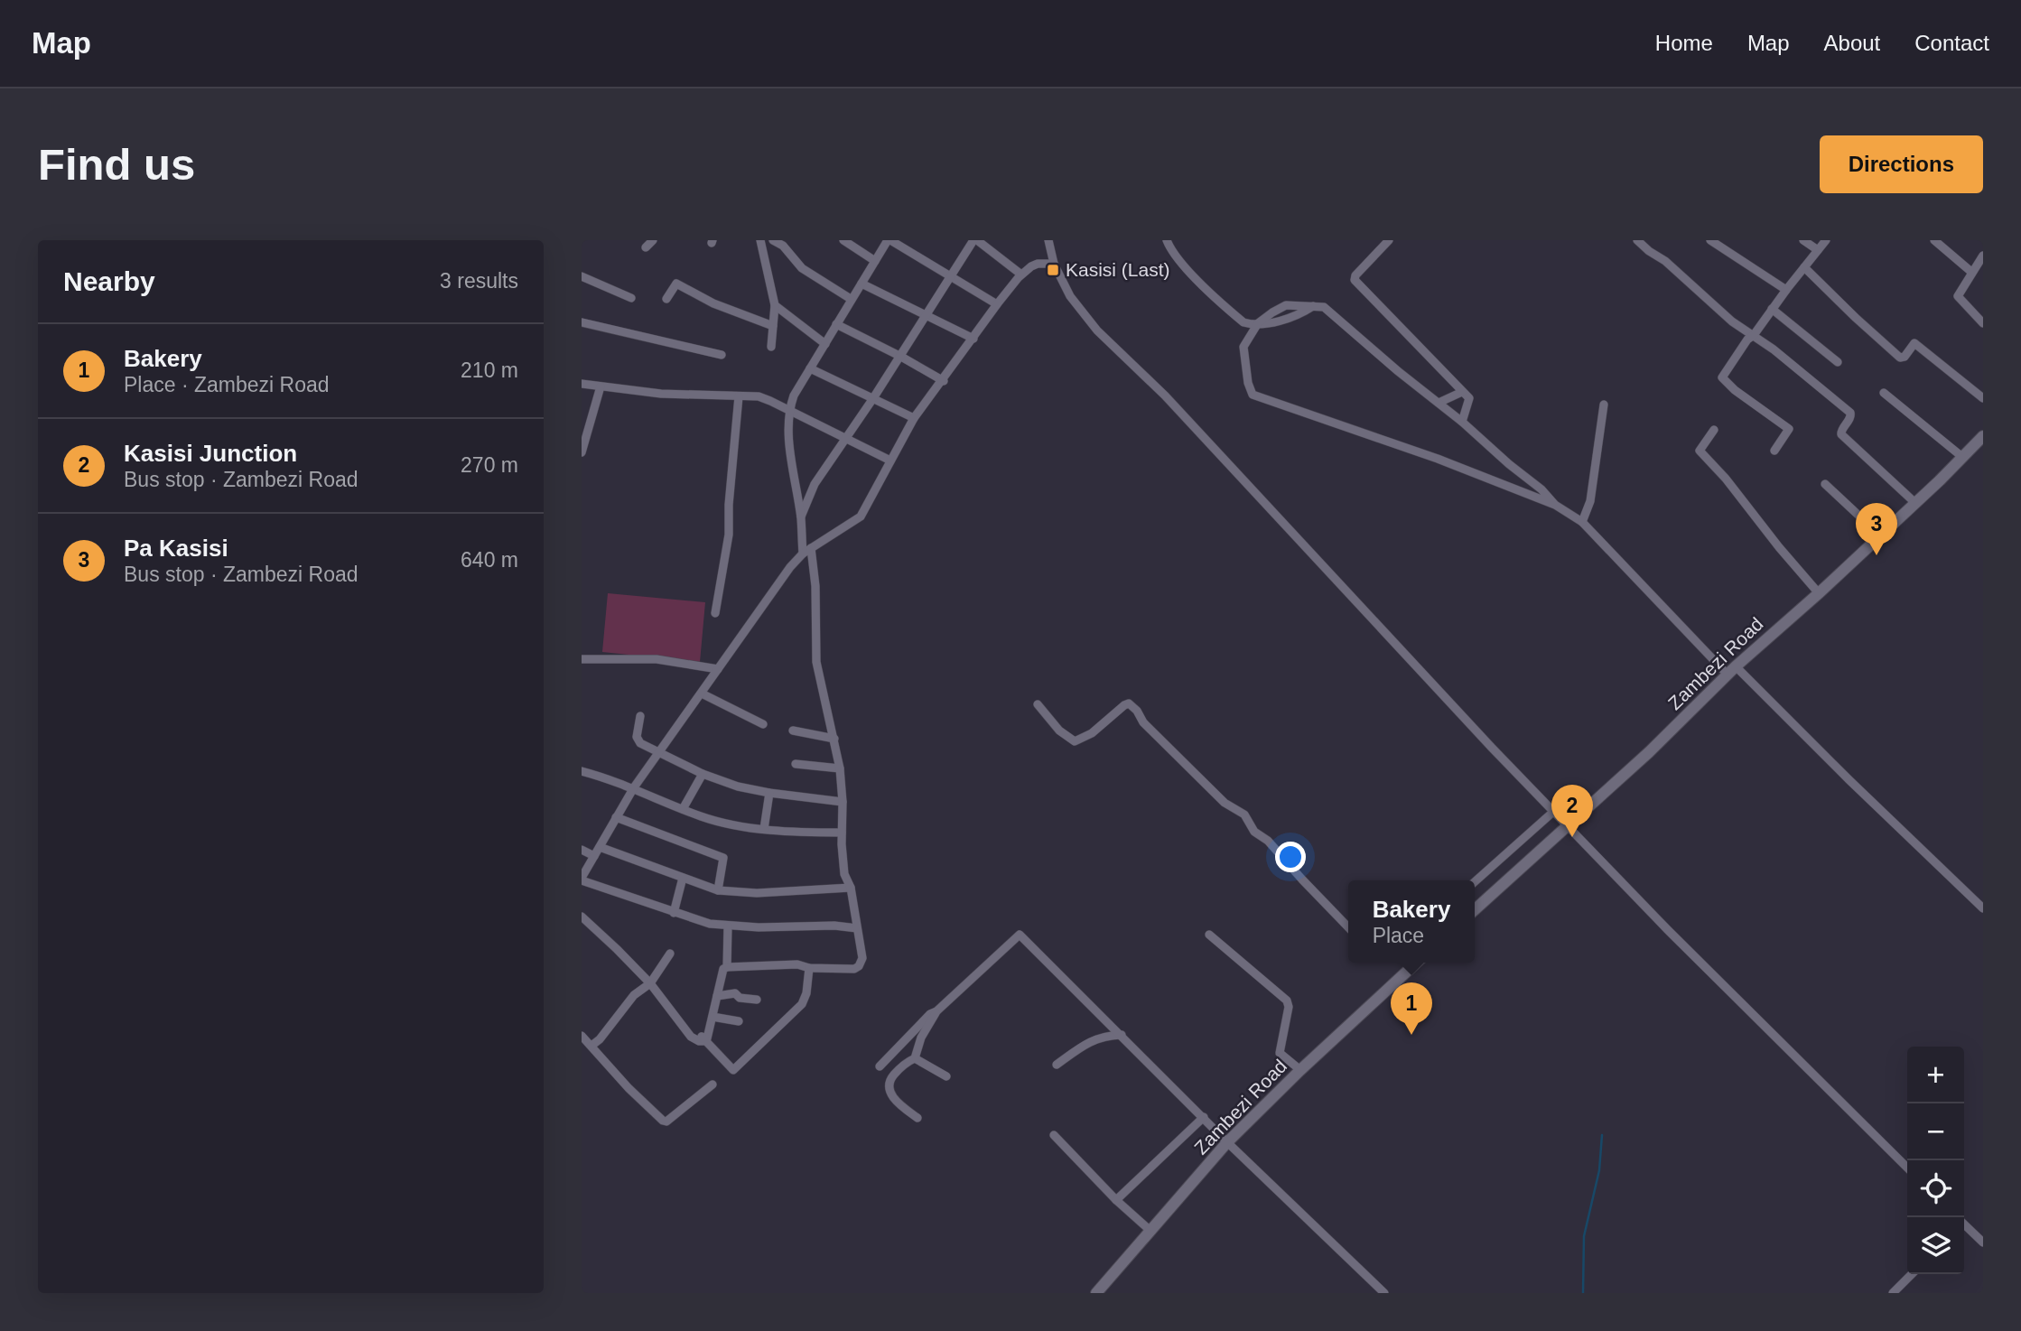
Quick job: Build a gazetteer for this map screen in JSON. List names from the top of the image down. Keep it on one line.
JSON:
{"streets":{"main road":["Zambezi Road"]},"places":{"transit":["Kasisi (Last)"]},"page":{"header":"Map","nav":["Home","Map","About","Contact"],"buttons":"Directions","title":"Find us","heading":["Nearby","3 results"],"list":[{"mark":"1","name":"Bakery","note":"Place · Zambezi Road","value":"210 m"},{"mark":"2","name":"Kasisi Junction","note":"Bus stop · Zambezi Road","value":"270 m"},{"mark":"3","name":"Pa Kasisi","note":"Bus stop · Zambezi Road","value":"640 m"}],"pins":["3","2","1"],"popup":["Bakery","Place"],"map_buttons":["+","−"]}}
